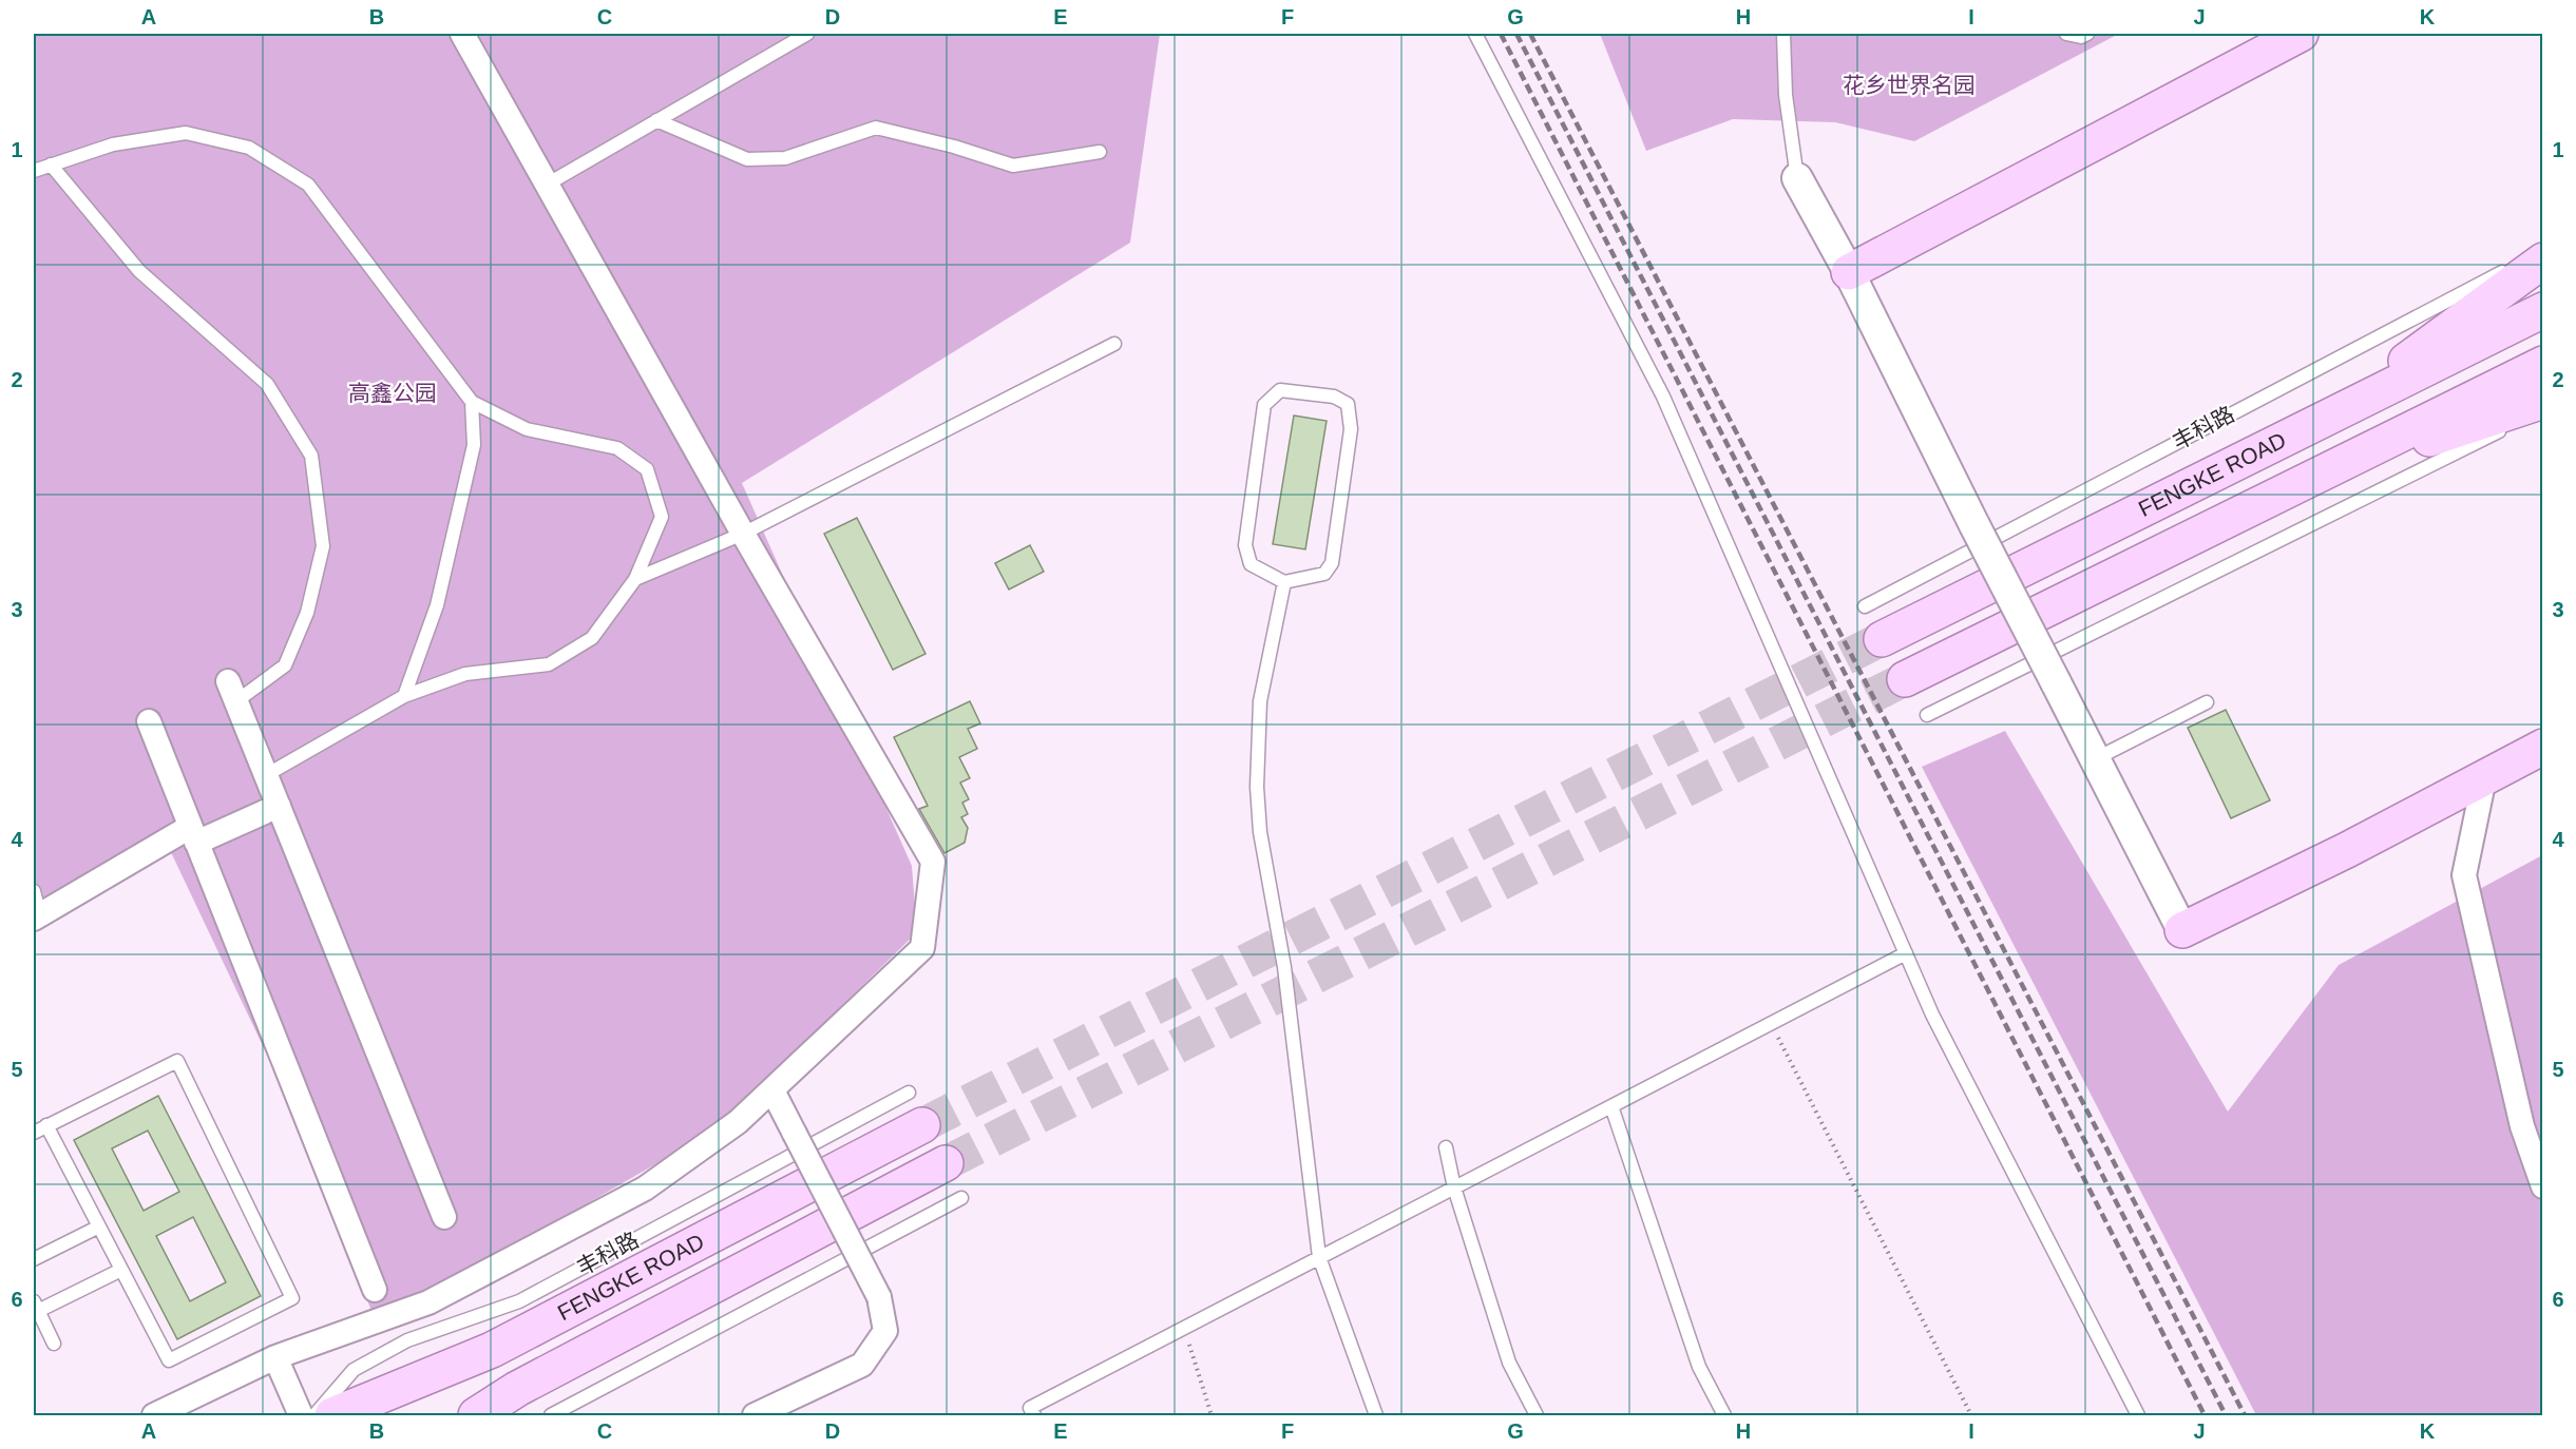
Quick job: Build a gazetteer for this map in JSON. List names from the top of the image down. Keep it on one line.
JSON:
{"streets":{"main road":["FENGKE ROAD"],"lane":["丰科路"]},"parks":["花乡世界名园","高鑫公园"],"grid":{"columns":["A","B","C","D","E","F","G","H","I","J","K"],"rows":["1","2","3","4","5","6"]}}
